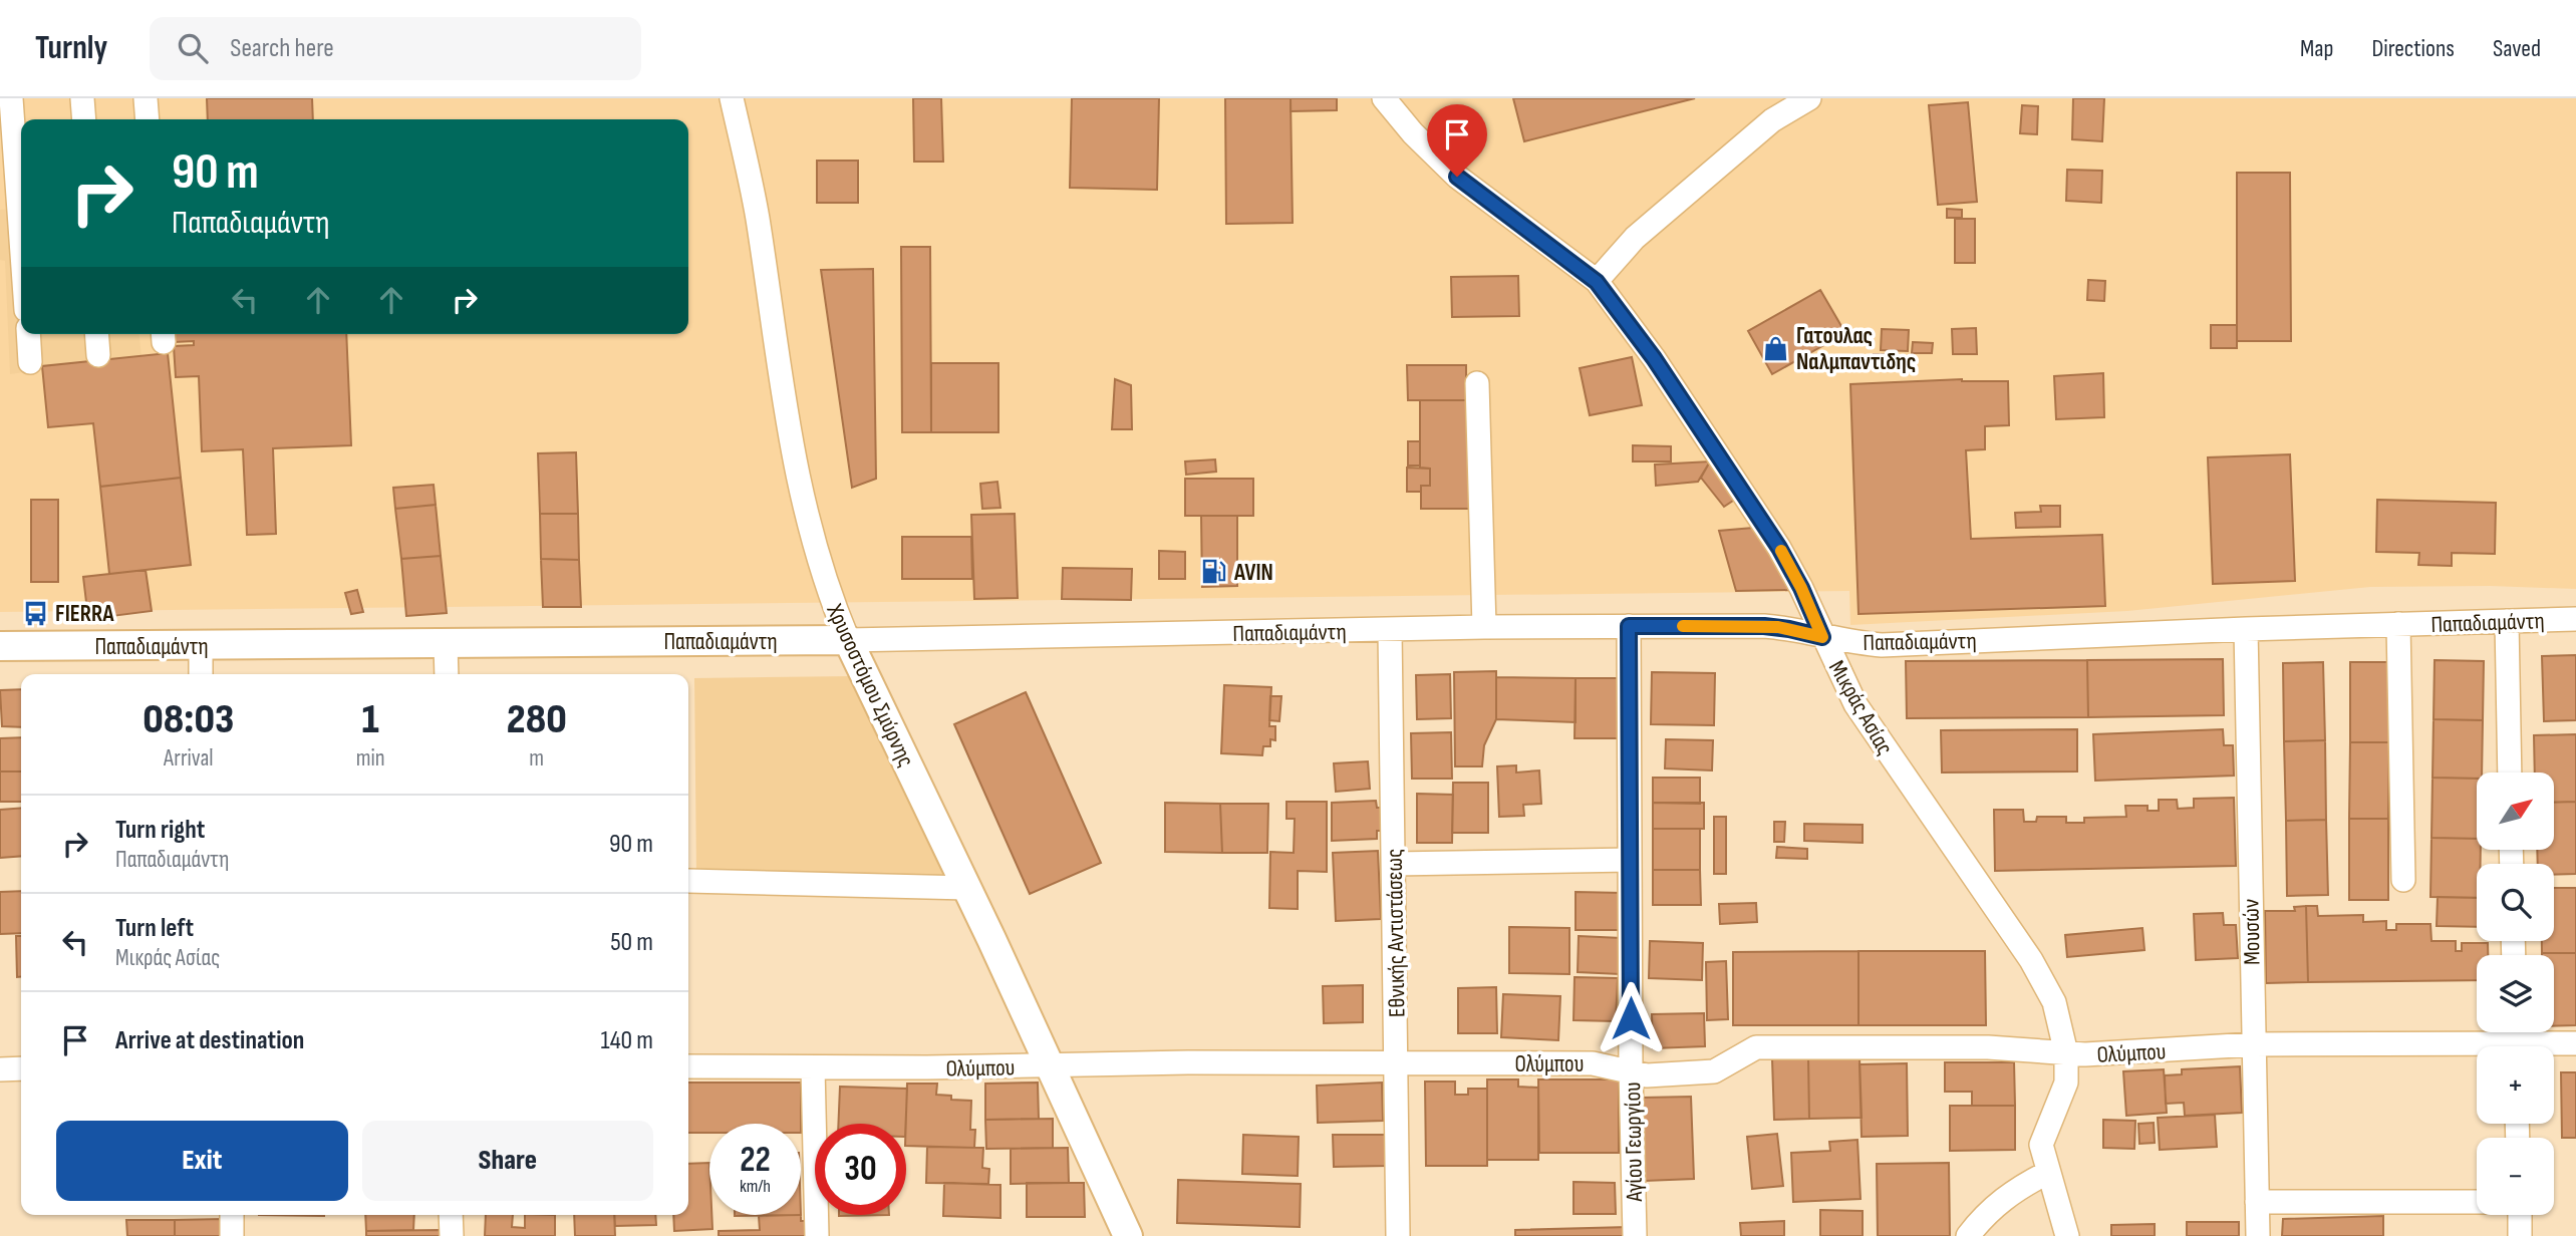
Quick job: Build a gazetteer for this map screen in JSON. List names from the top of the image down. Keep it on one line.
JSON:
{"streets":{"street":["Παπαδιαμάντη","Χρυσοστόμου Σμύρνης","Μικράς Ασίας","Μουσών","Εθνικής Αντιστάσεως","Ολύμπου","Αγίου Γεωργίου"]},"crossings":[["Παπαδιαμάντη","Χρυσοστόμου Σμύρνης"],["Παπαδιαμάντη","Μικράς Ασίας"],["Παπαδιαμάντη","Μουσών"],["Παπαδιαμάντη","Εθνικής Αντιστάσεως"],["Παπαδιαμάντη","Αγίου Γεωργίου"],["Χρυσοστόμου Σμύρνης","Ολύμπου"],["Μικράς Ασίας","Ολύμπου"],["Μουσών","Ολύμπου"],["Εθνικής Αντιστάσεως","Ολύμπου"],["Ολύμπου","Αγίου Γεωργίου"]],"places":{"shop":["Γατουλας Ναλμπαντιδης"],"fuel station":["AVIN"],"bus stop":["FIERRA"]},"north":"top right","page":{"header":"Turnly","search":"Search here","nav":["Map","Directions","Saved"],"turn":["90 m","Παπαδιαμάντη"],"eta":["08:03","Arrival","1","min","280","m"],"map_buttons":["+","−"],"list":[{"name":"Turn right","note":"Παπαδιαμάντη","value":"90 m"},{"name":"Turn left","note":"Μικράς Ασίας","value":"50 m"},{"name":"Arrive at destination","value":"140 m"}],"buttons":["Exit","Share"],"speed":"22 km/h","limit":"30"}}
